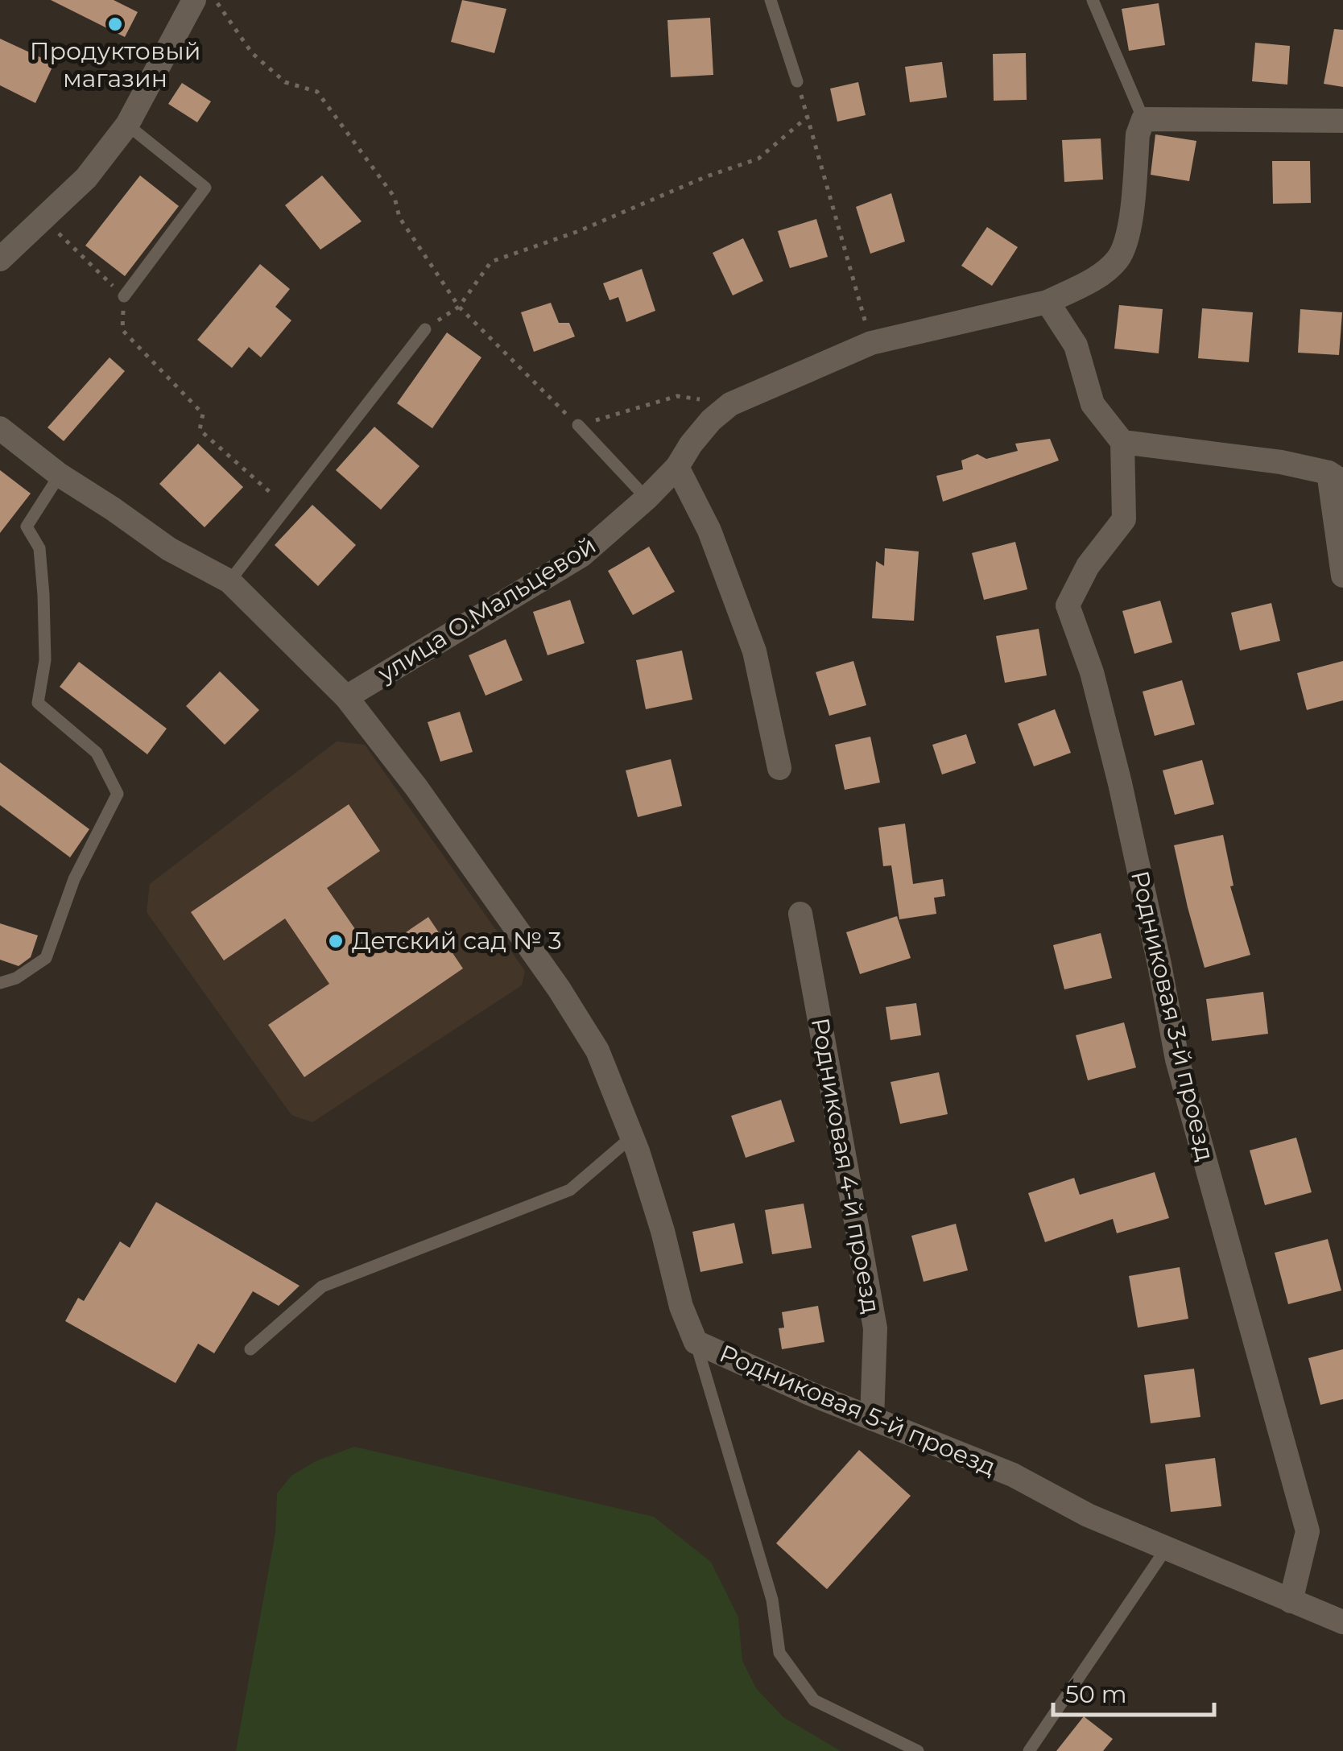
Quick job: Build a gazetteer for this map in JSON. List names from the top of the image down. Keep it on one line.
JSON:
{"streets":{"street":["улица О.Мальцевой","Родниковая 3-й проезд","Родниковая 4-й проезд","Родниковая 5-й проезд"]},"crossings":[["улица О.Мальцевой","Родниковая 5-й проезд"],["Родниковая 3-й проезд","Родниковая 5-й проезд"],["Родниковая 4-й проезд","Родниковая 5-й проезд"]],"places":["Продуктовый магазин","Детский сад № 3"],"scale_bar":"50 m"}
